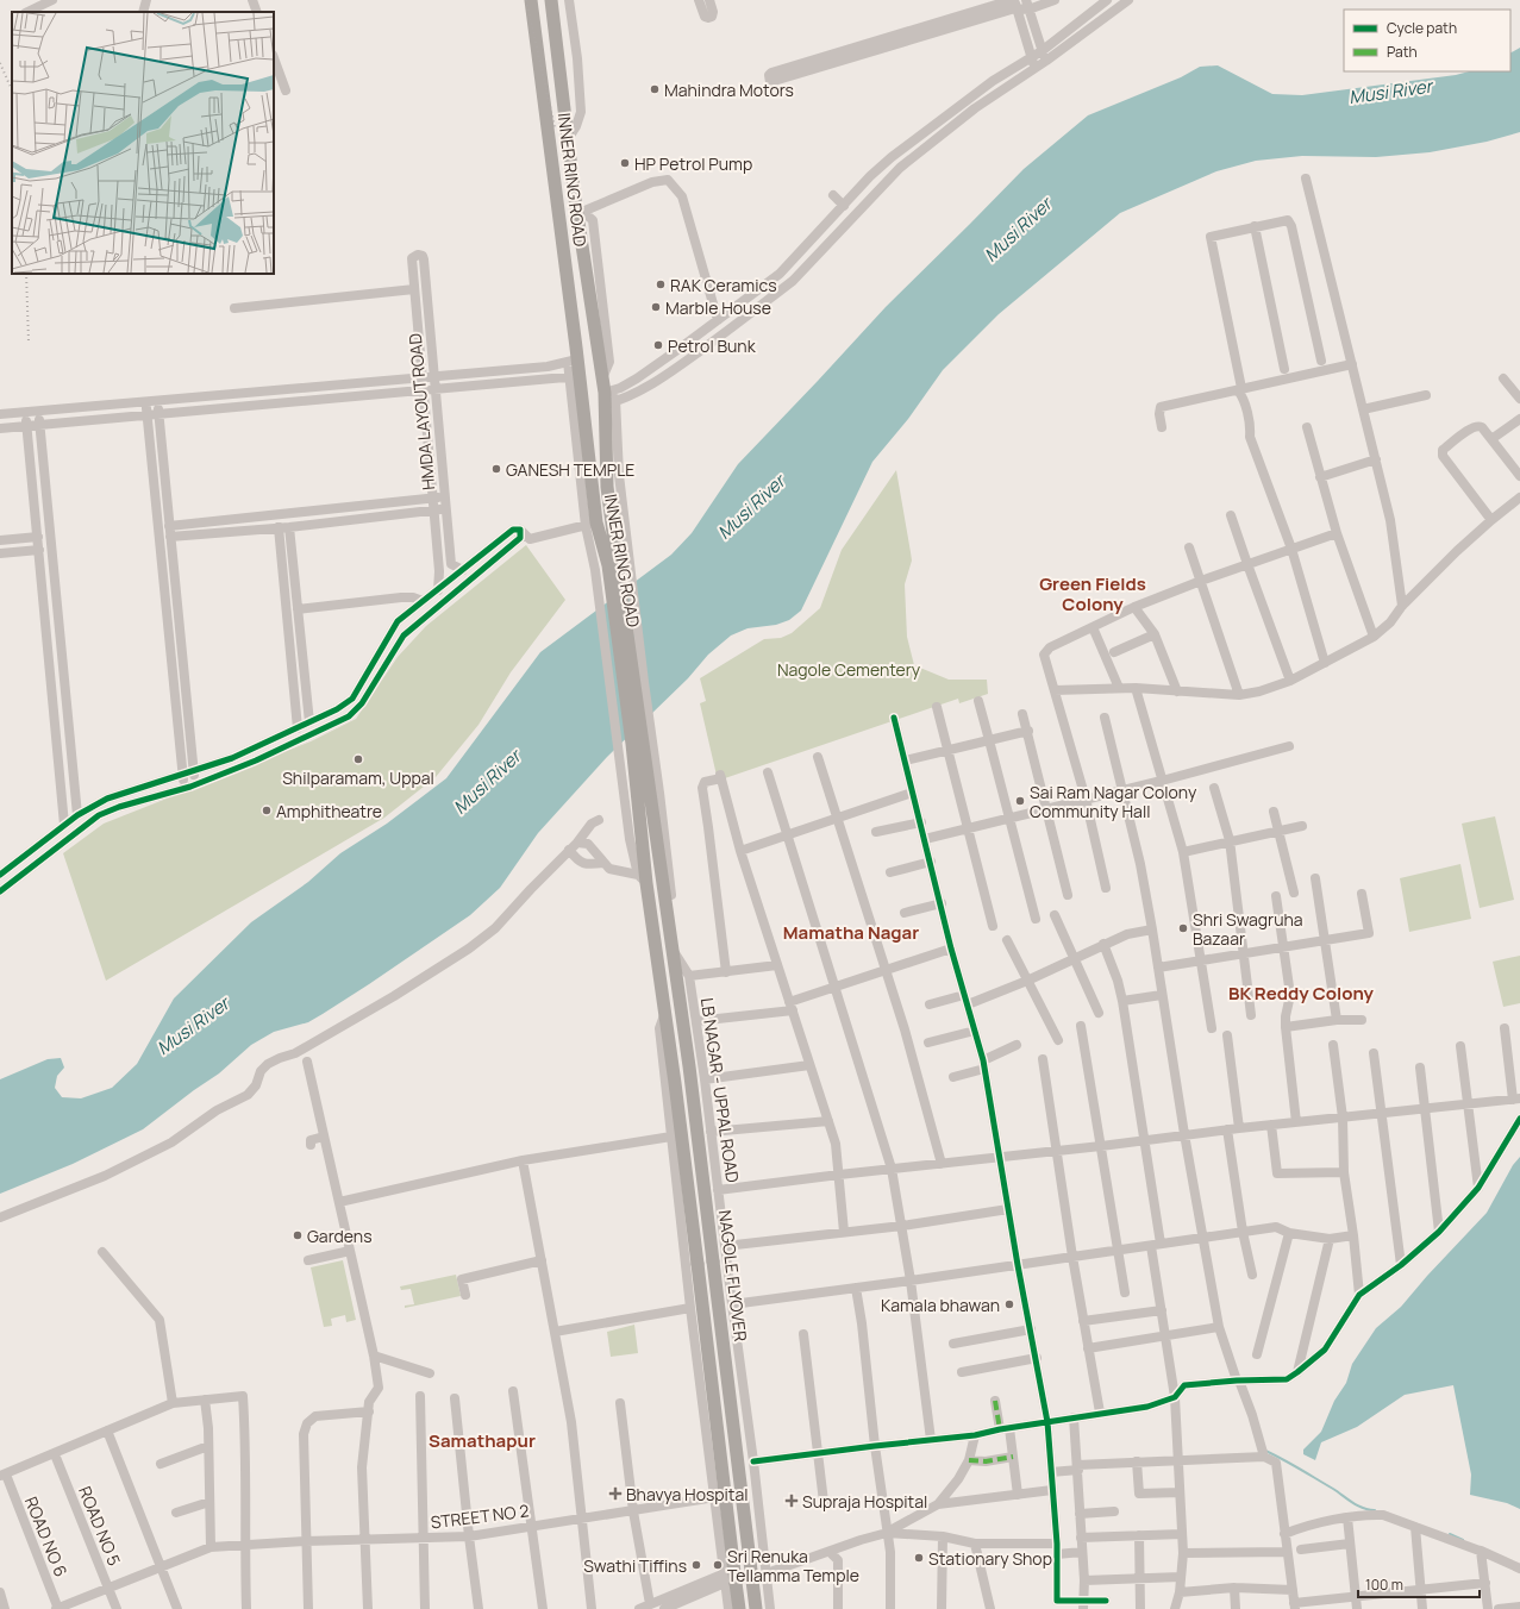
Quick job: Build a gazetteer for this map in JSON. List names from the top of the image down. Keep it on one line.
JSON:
{"streets":{"highway":["INNER RING ROAD","NAGOLE FLYOVER"],"street":["HMDA LAYOUT ROAD","LB NAGAR - UPPAL ROAD","STREET NO 2","ROAD NO 5","ROAD NO 6"]},"crossings":[["INNER RING ROAD","LB NAGAR - UPPAL ROAD"],["INNER RING ROAD","NAGOLE FLYOVER"],["LB NAGAR - UPPAL ROAD","NAGOLE FLYOVER"],["STREET NO 2","ROAD NO 5"],["STREET NO 2","ROAD NO 6"]],"districts":["Green Fields Colony","Mamatha Nagar","BK Reddy Colony","Samathapur"],"water":["Musi River"],"parks":["Nagole Cementery"],"places":{"other":["Mahindra Motors","HP Petrol Pump","RAK Ceramics","Marble House","Petrol Bunk","GANESH TEMPLE","Shilparamam, Uppal","Sai Ram Nagar Colony Community Hall","Amphitheatre","Shri Swagruha Bazaar","Gardens","Kamala bhawan","Stationary Shop","Swathi Tiffins","Sri Renuka Tellamma Temple"],"health":["Bhavya Hospital","Supraja Hospital"]},"legend":["Cycle path","Path"],"scale_bar":"100 m"}
